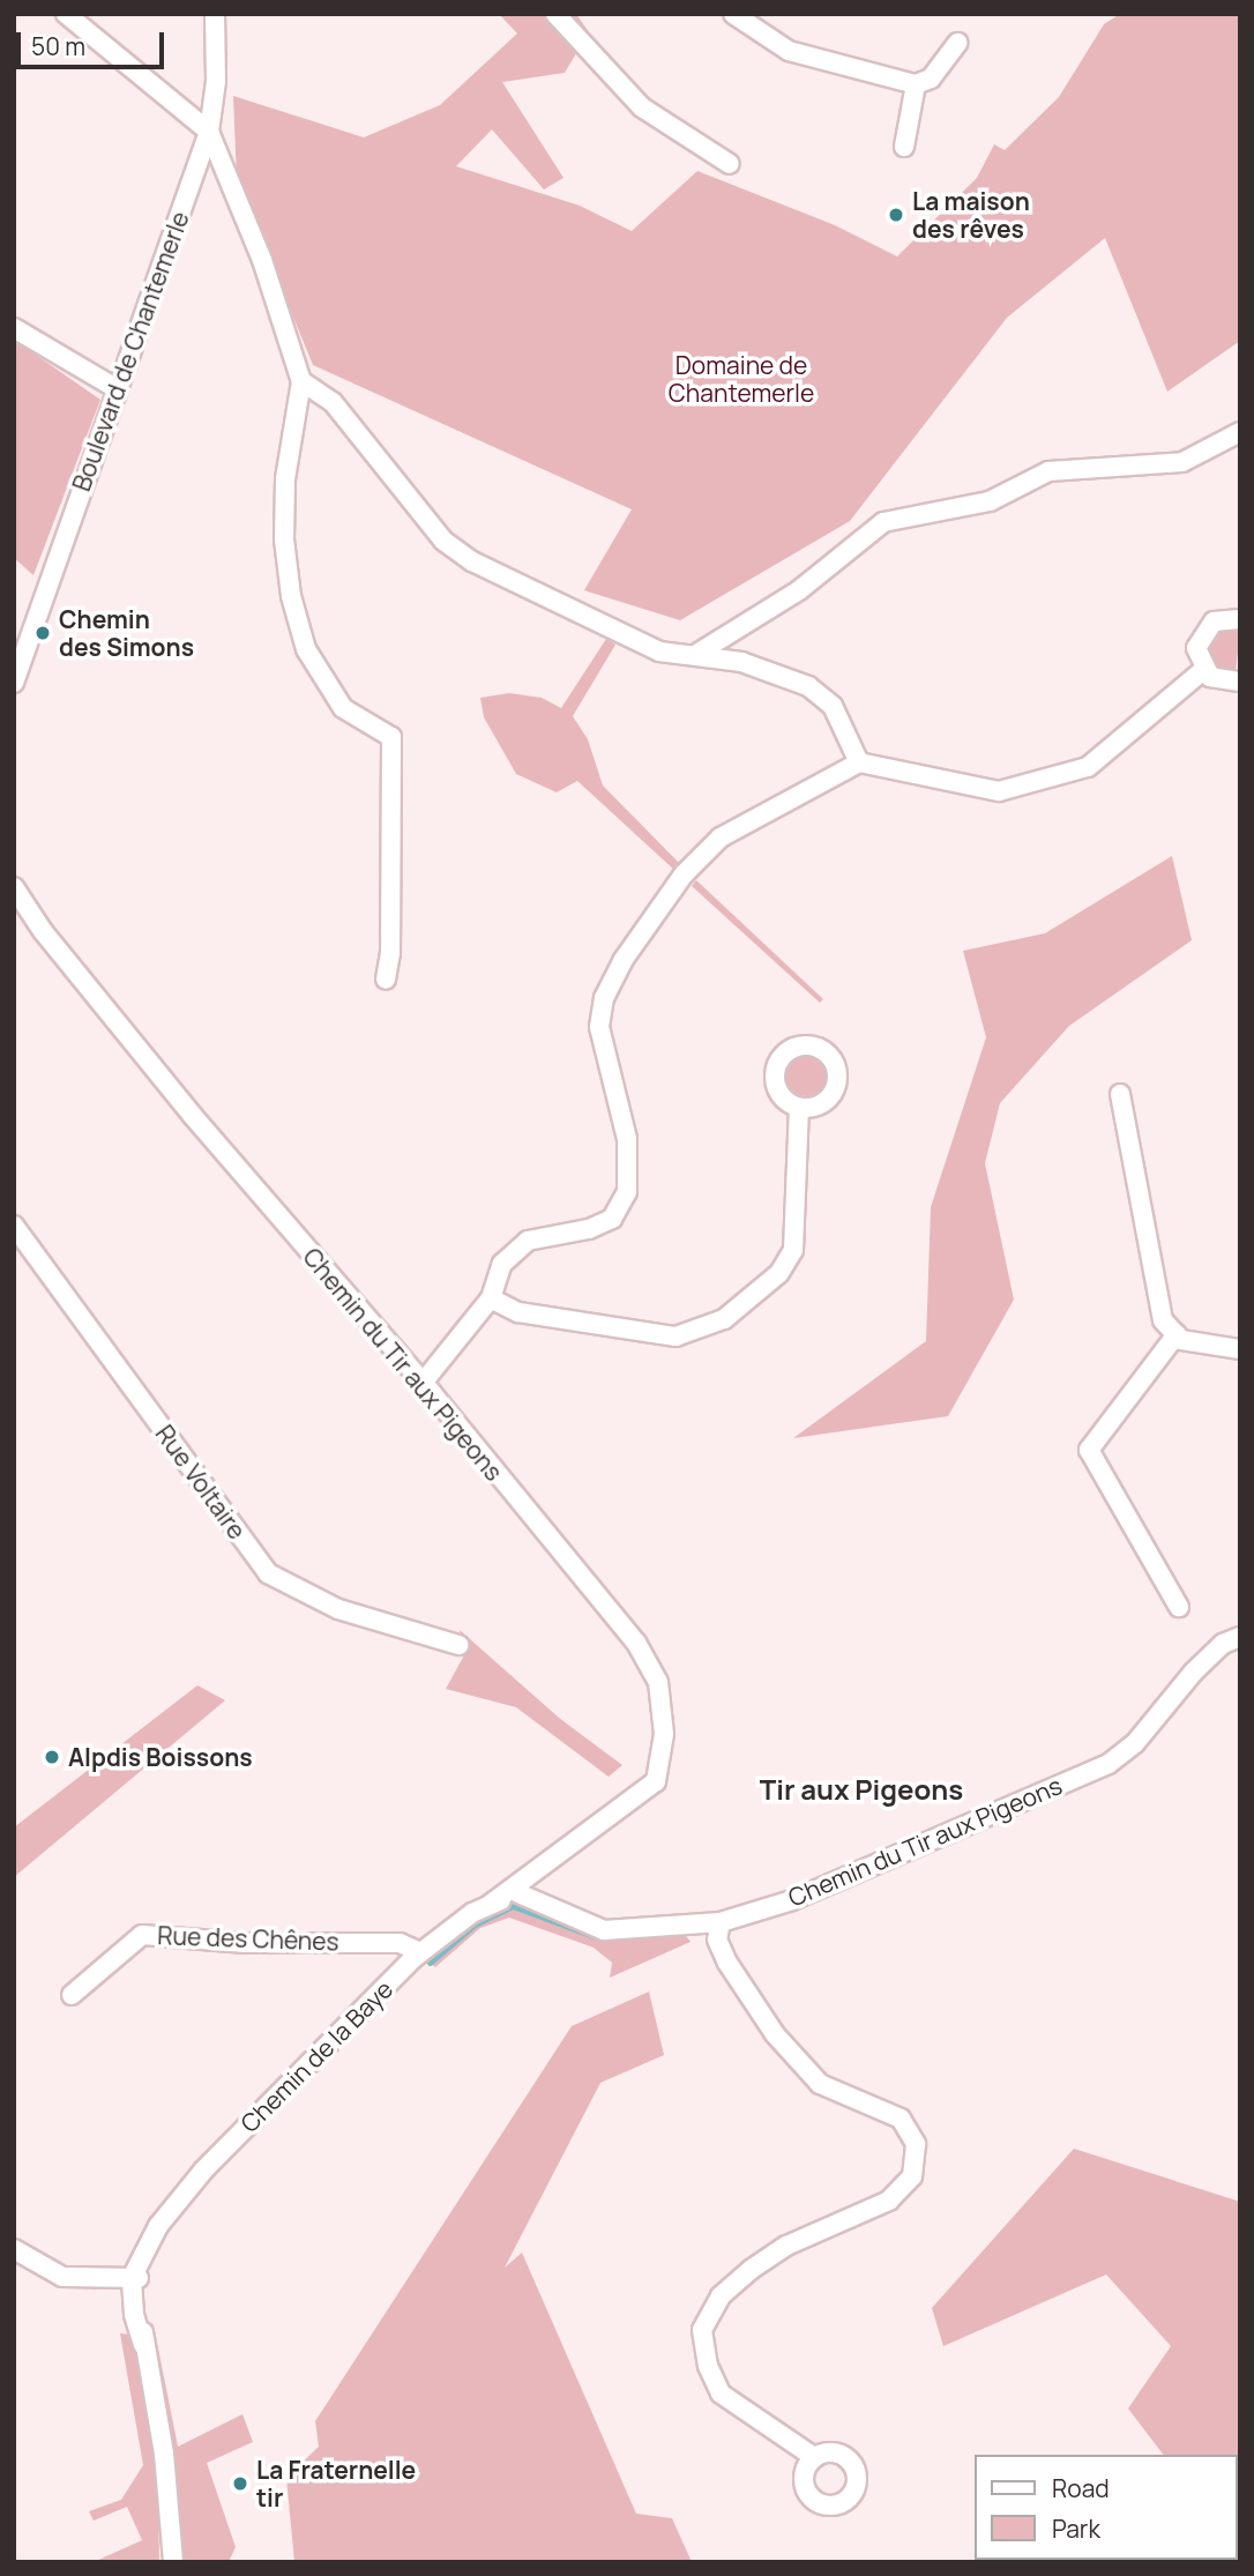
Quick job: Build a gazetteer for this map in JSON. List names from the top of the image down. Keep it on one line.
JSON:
{"streets":{"street":["Boulevard de Chantemerle","Chemin du Tir aux Pigeons","Rue Voltaire","Rue des Chênes","Chemin de la Baye"]},"crossings":[["Chemin du Tir aux Pigeons","Chemin de la Baye"],["Rue des Chênes","Chemin de la Baye"]],"districts":["Tir aux Pigeons"],"parks":["Domaine de Chantemerle"],"places":["La maison des rêves","Chemin des Simons","Alpdis Boissons","La Fraternelle tir"],"legend":["Road","Park"],"scale_bar":"50 m"}
